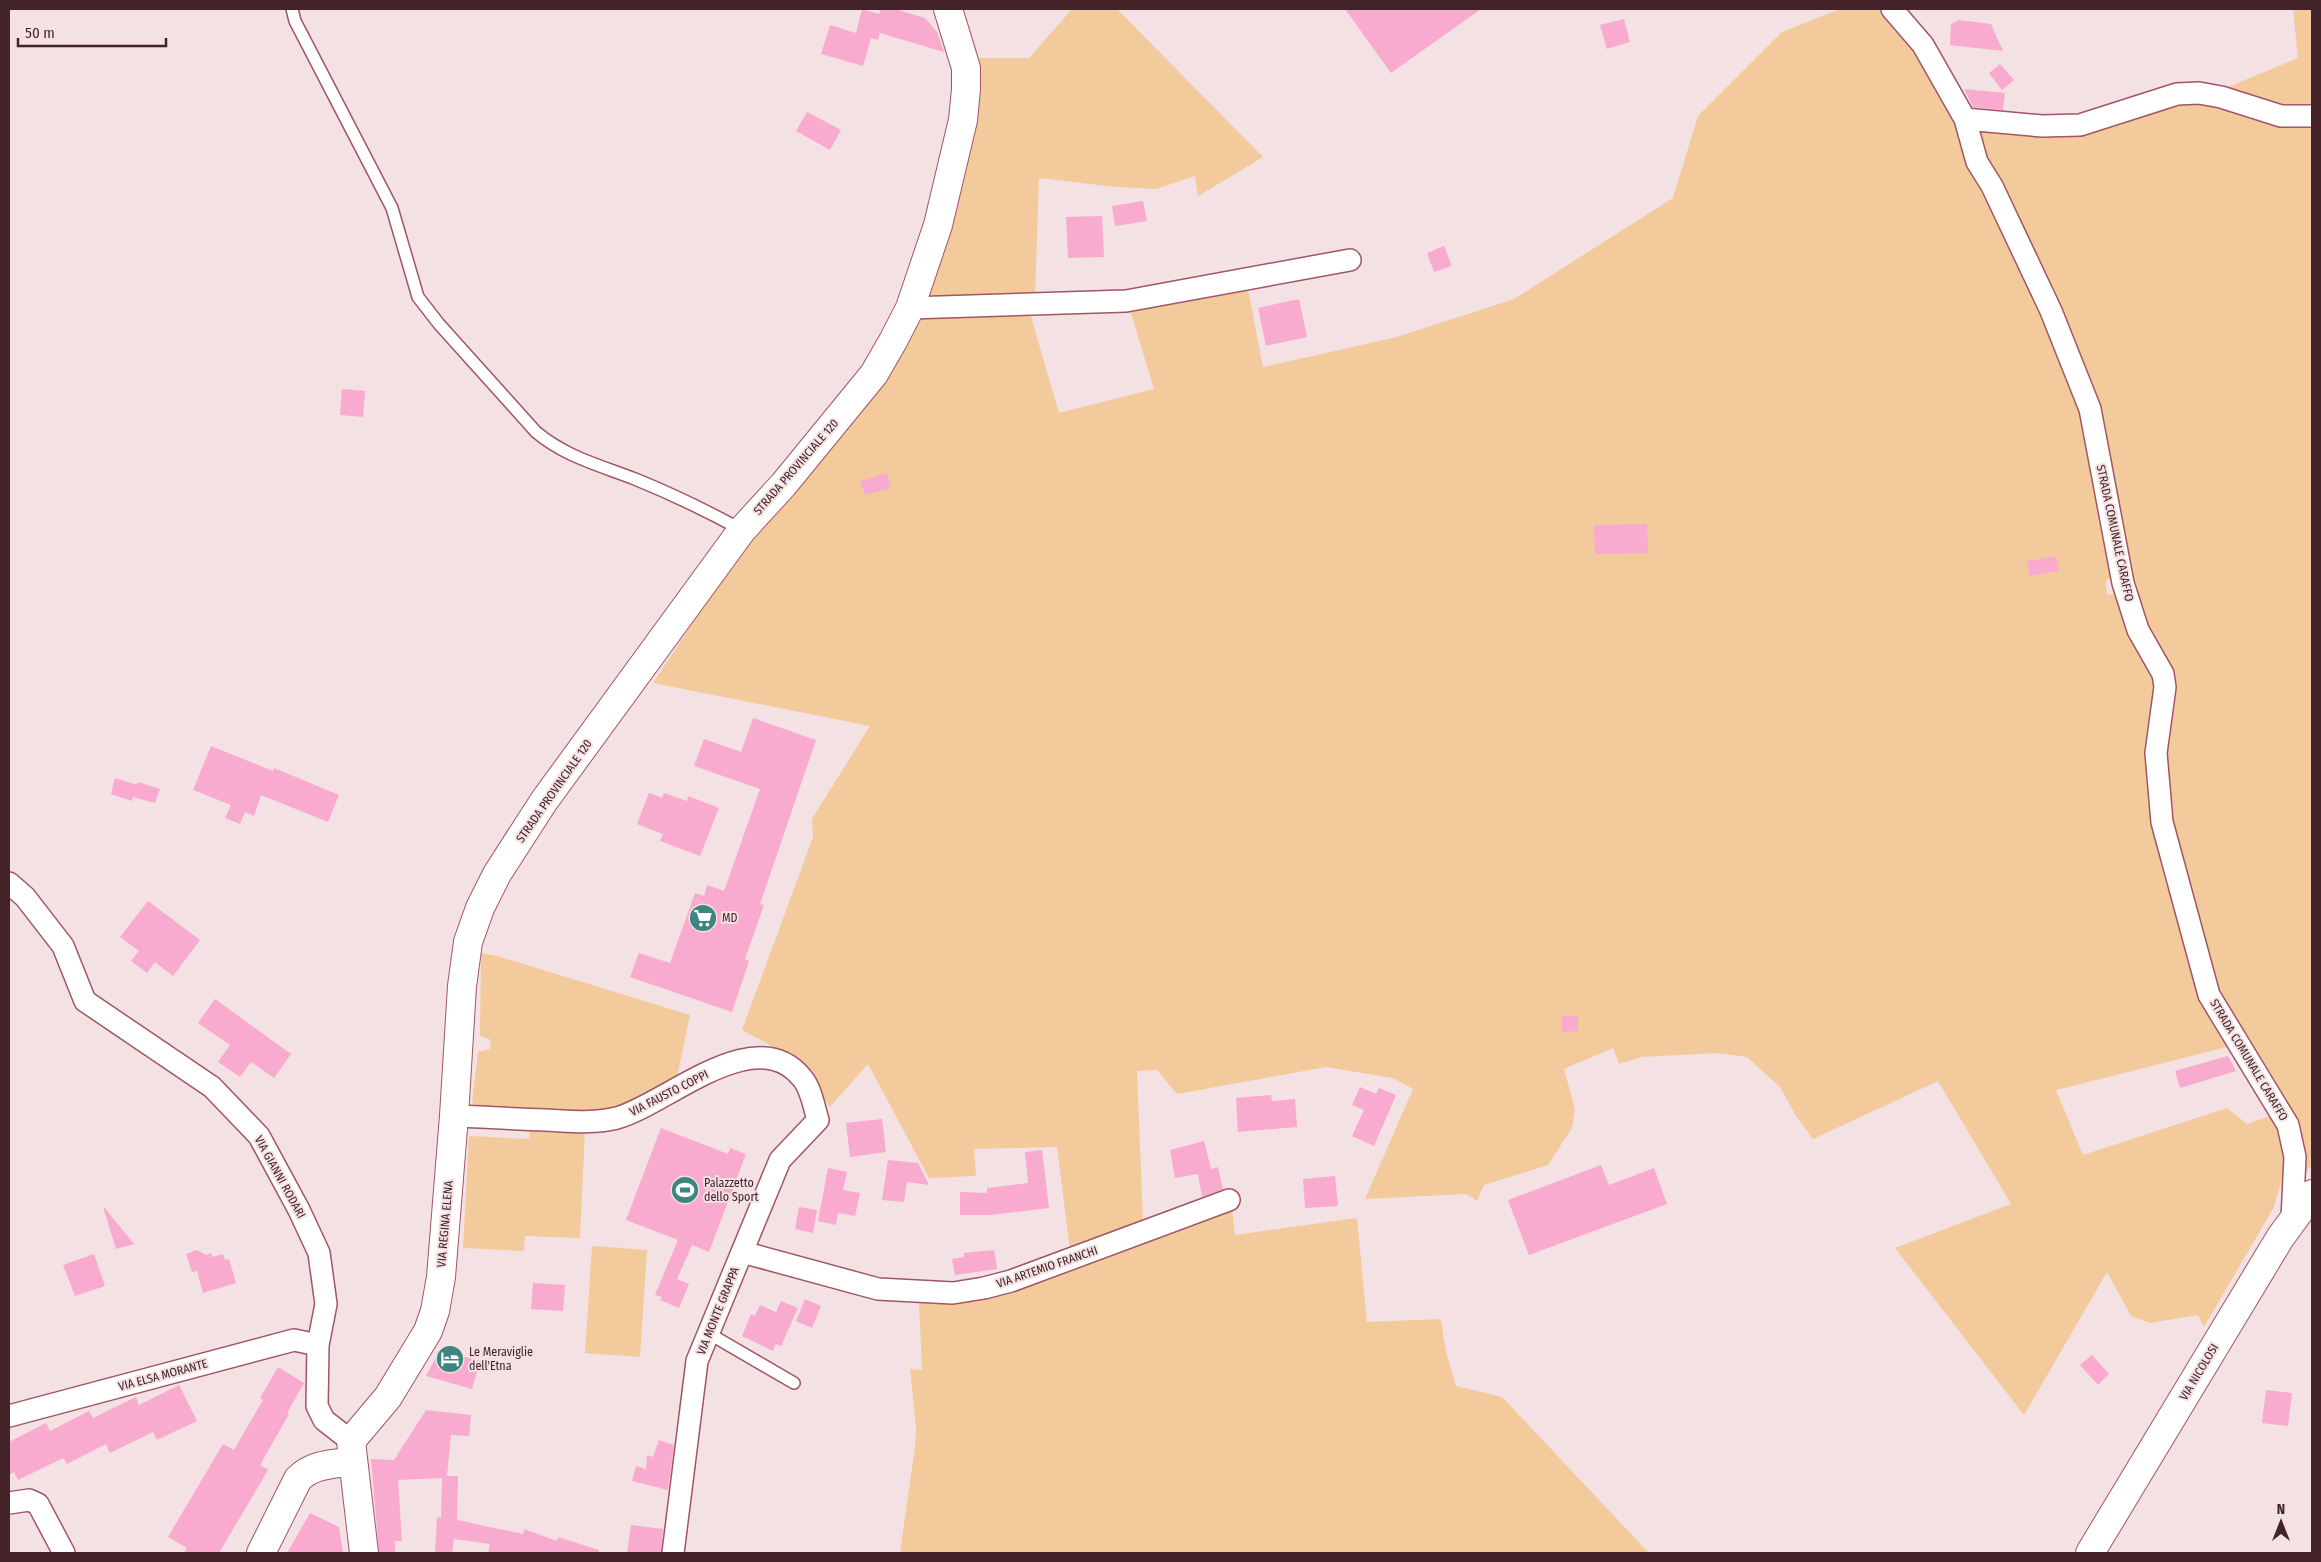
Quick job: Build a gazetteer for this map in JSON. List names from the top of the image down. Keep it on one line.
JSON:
{"streets":{"street":["STRADA PROVINCIALE 120","STRADA COMUNALE CARAFFO","VIA FAUSTO COPPI","VIA GIANNI RODARI","VIA REGINA ELENA","VIA ARTEMIO FRANCHI","VIA MONTE GRAPPA","VIA NICOLOSI","VIA ELSA MORANTE"]},"crossings":[["STRADA PROVINCIALE 120","VIA REGINA ELENA"],["STRADA COMUNALE CARAFFO","VIA NICOLOSI"],["VIA FAUSTO COPPI","VIA REGINA ELENA"],["VIA FAUSTO COPPI","VIA MONTE GRAPPA"],["VIA GIANNI RODARI","VIA REGINA ELENA"],["VIA GIANNI RODARI","VIA ELSA MORANTE"],["VIA ARTEMIO FRANCHI","VIA MONTE GRAPPA"]],"places":{"supermarket":["MD"],"sports":["Palazzetto dello Sport"],"hotel":["Le Meraviglie dell'Etna"]},"scale_bar":"50 m","north":"top"}
